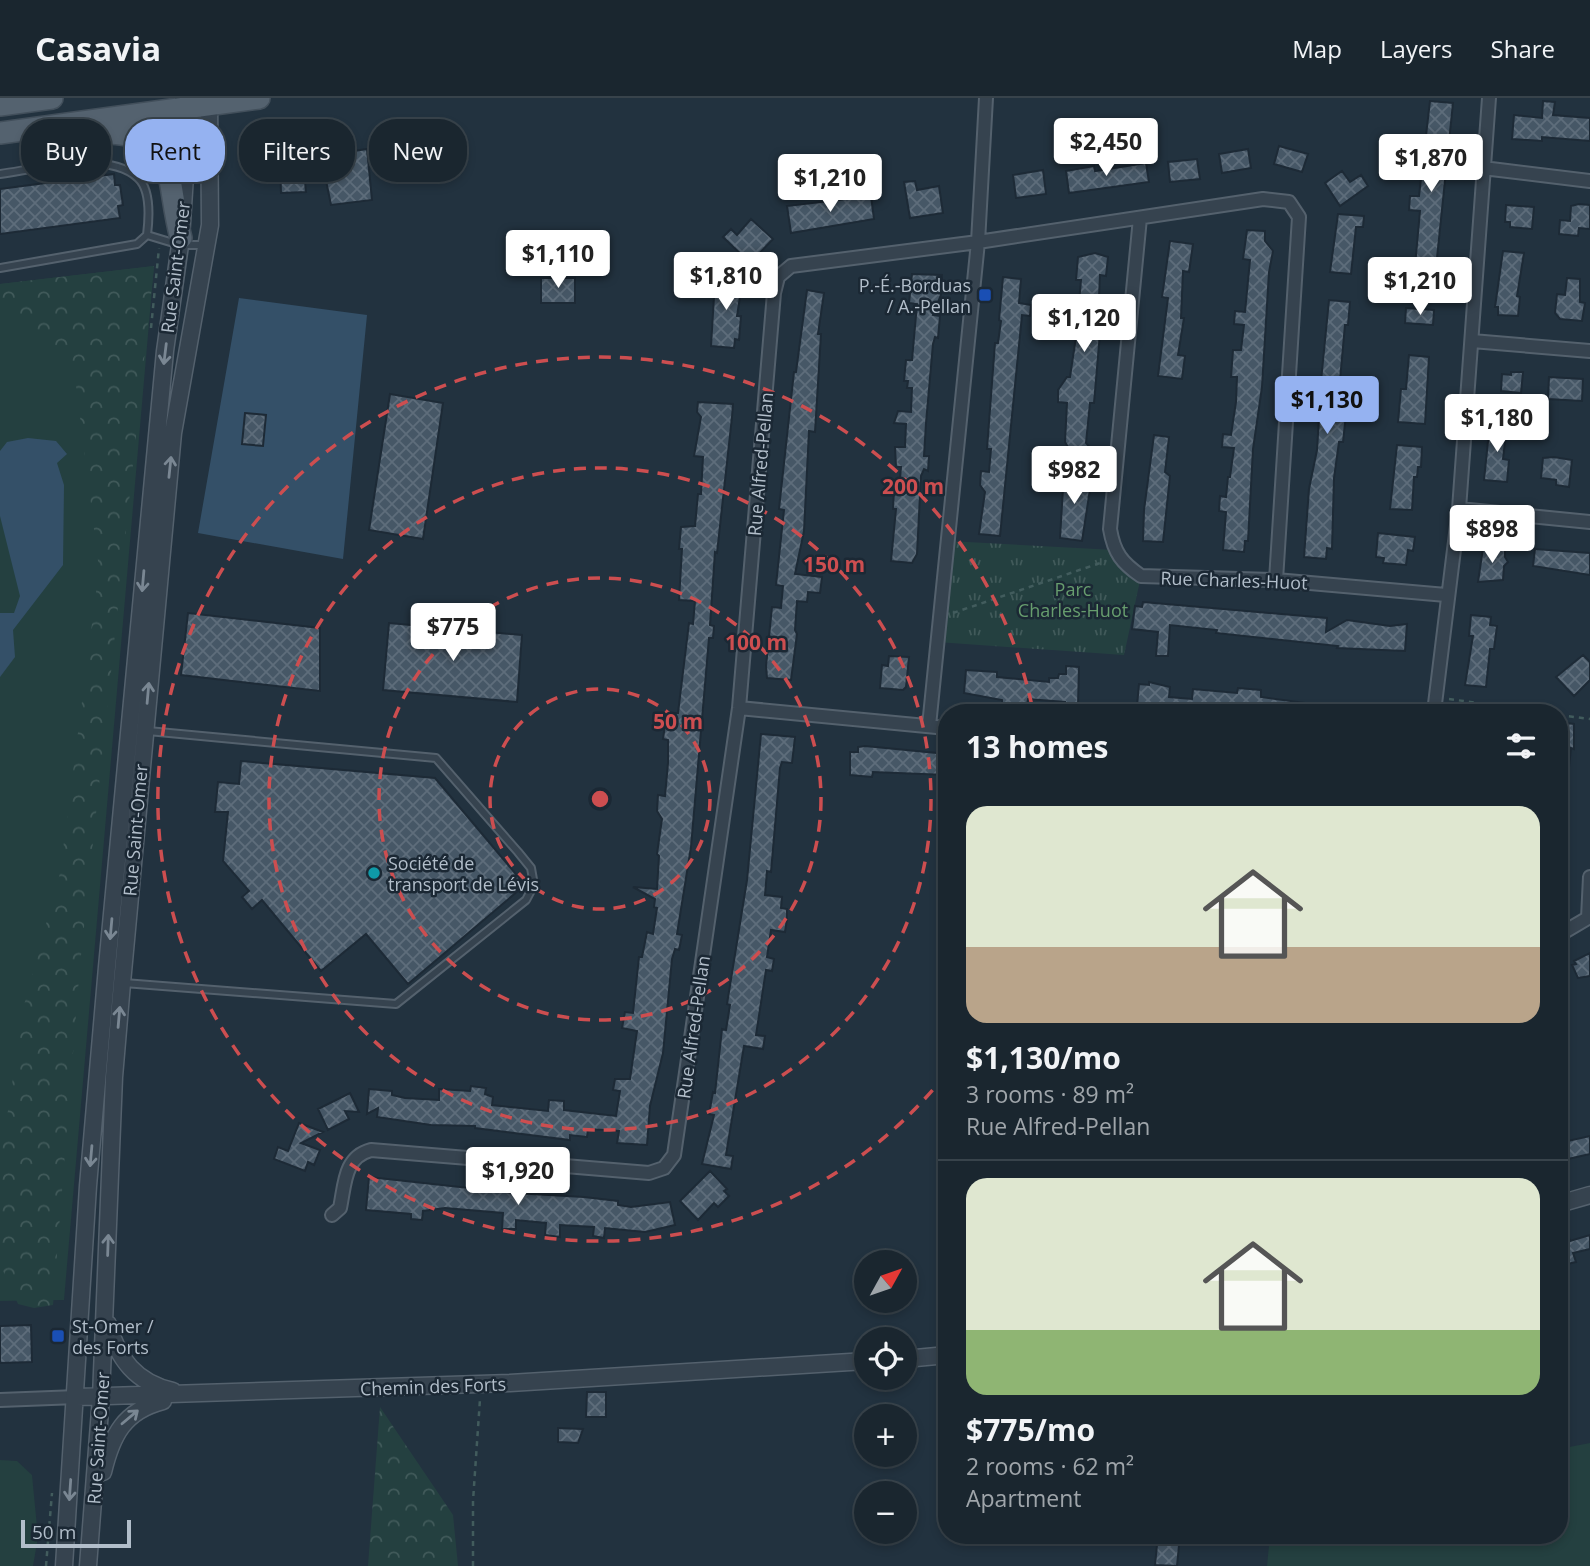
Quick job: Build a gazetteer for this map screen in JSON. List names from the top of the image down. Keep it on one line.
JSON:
{"streets":{"street":["Rue Saint-Omer","Rue Alfred-Pellan","Rue Charles-Huot","Chemin des Forts"]},"crossings":[["Rue Saint-Omer","Chemin des Forts"],["Rue Alfred-Pellan","Rue Charles-Huot"]],"parks":["Parc Charles-Huot"],"places":{"transit":["P.-É.-Borduas / A.-Pellan","St-Omer / des Forts"],"other":["Société de transport de Lévis"]},"scale_bar":"50 m","north":"top right","page":{"header":"Casavia","nav":["Map","Layers","Share"],"price":["$2,450","$1,870","$1,210","$1,110","$1,810","$1,210","$1,120","$1,130","$1,180","$982","$898","$775","$1,920"],"chip":["Buy","Rent","Filters","New"],"heading":"13 homes","list":[{"name":"$1,130/mo","note":"3 rooms · 89 m² · Rue Alfred-Pellan"},{"name":"$775/mo","note":"2 rooms · 62 m² · Apartment"}],"map_buttons":["+","−"],"scale":"50 m"},"rings":["200 m","150 m","100 m","50 m"]}
